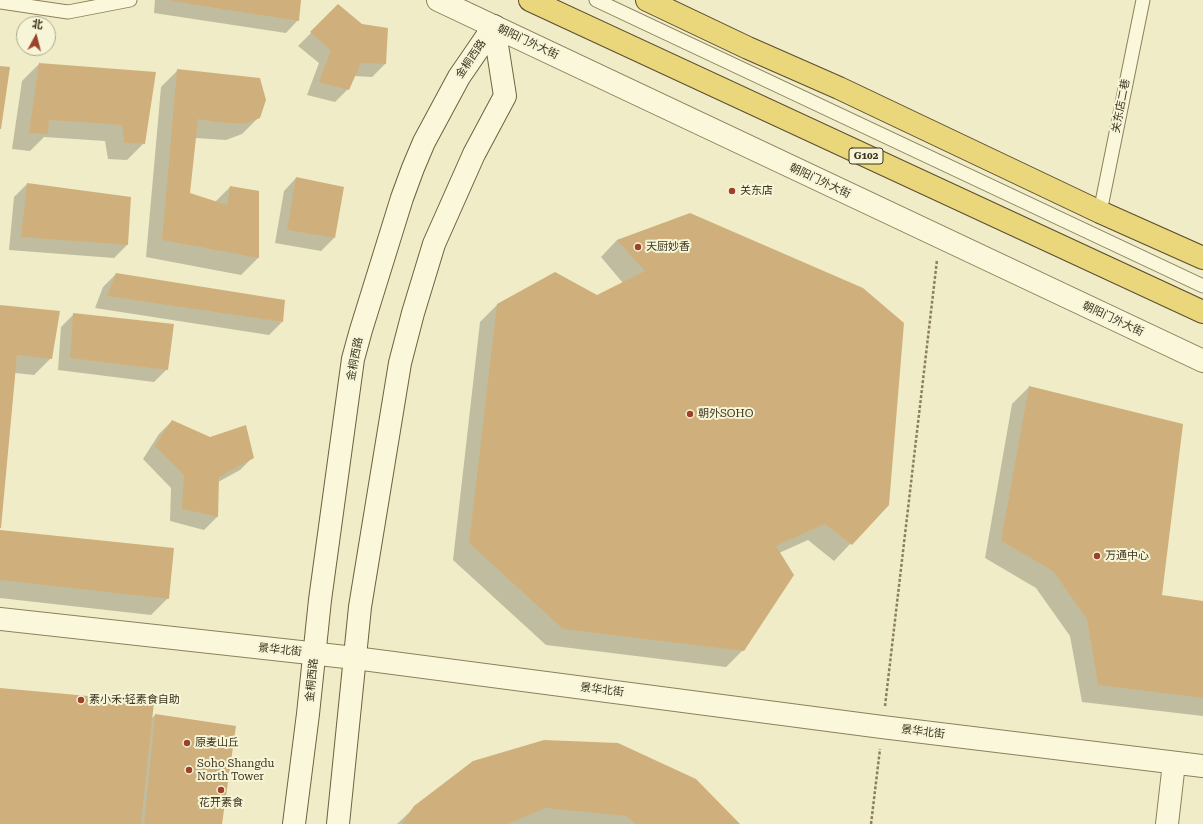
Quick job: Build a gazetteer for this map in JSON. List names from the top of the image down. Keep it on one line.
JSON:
{"streets":{"highway":["G102"],"street":["朝阳门外大街","金桐西路","景华北街"],"lane":["关东店二巷"]},"crossings":[["朝阳门外大街","金桐西路"],["金桐西路","景华北街"]],"places":["关东店","天厨妙香","朝外SOHO","万通中心","素小禾·轻素食自助","原麦山丘","Soho Shangdu North Tower","花开素食"],"north":"top"}
